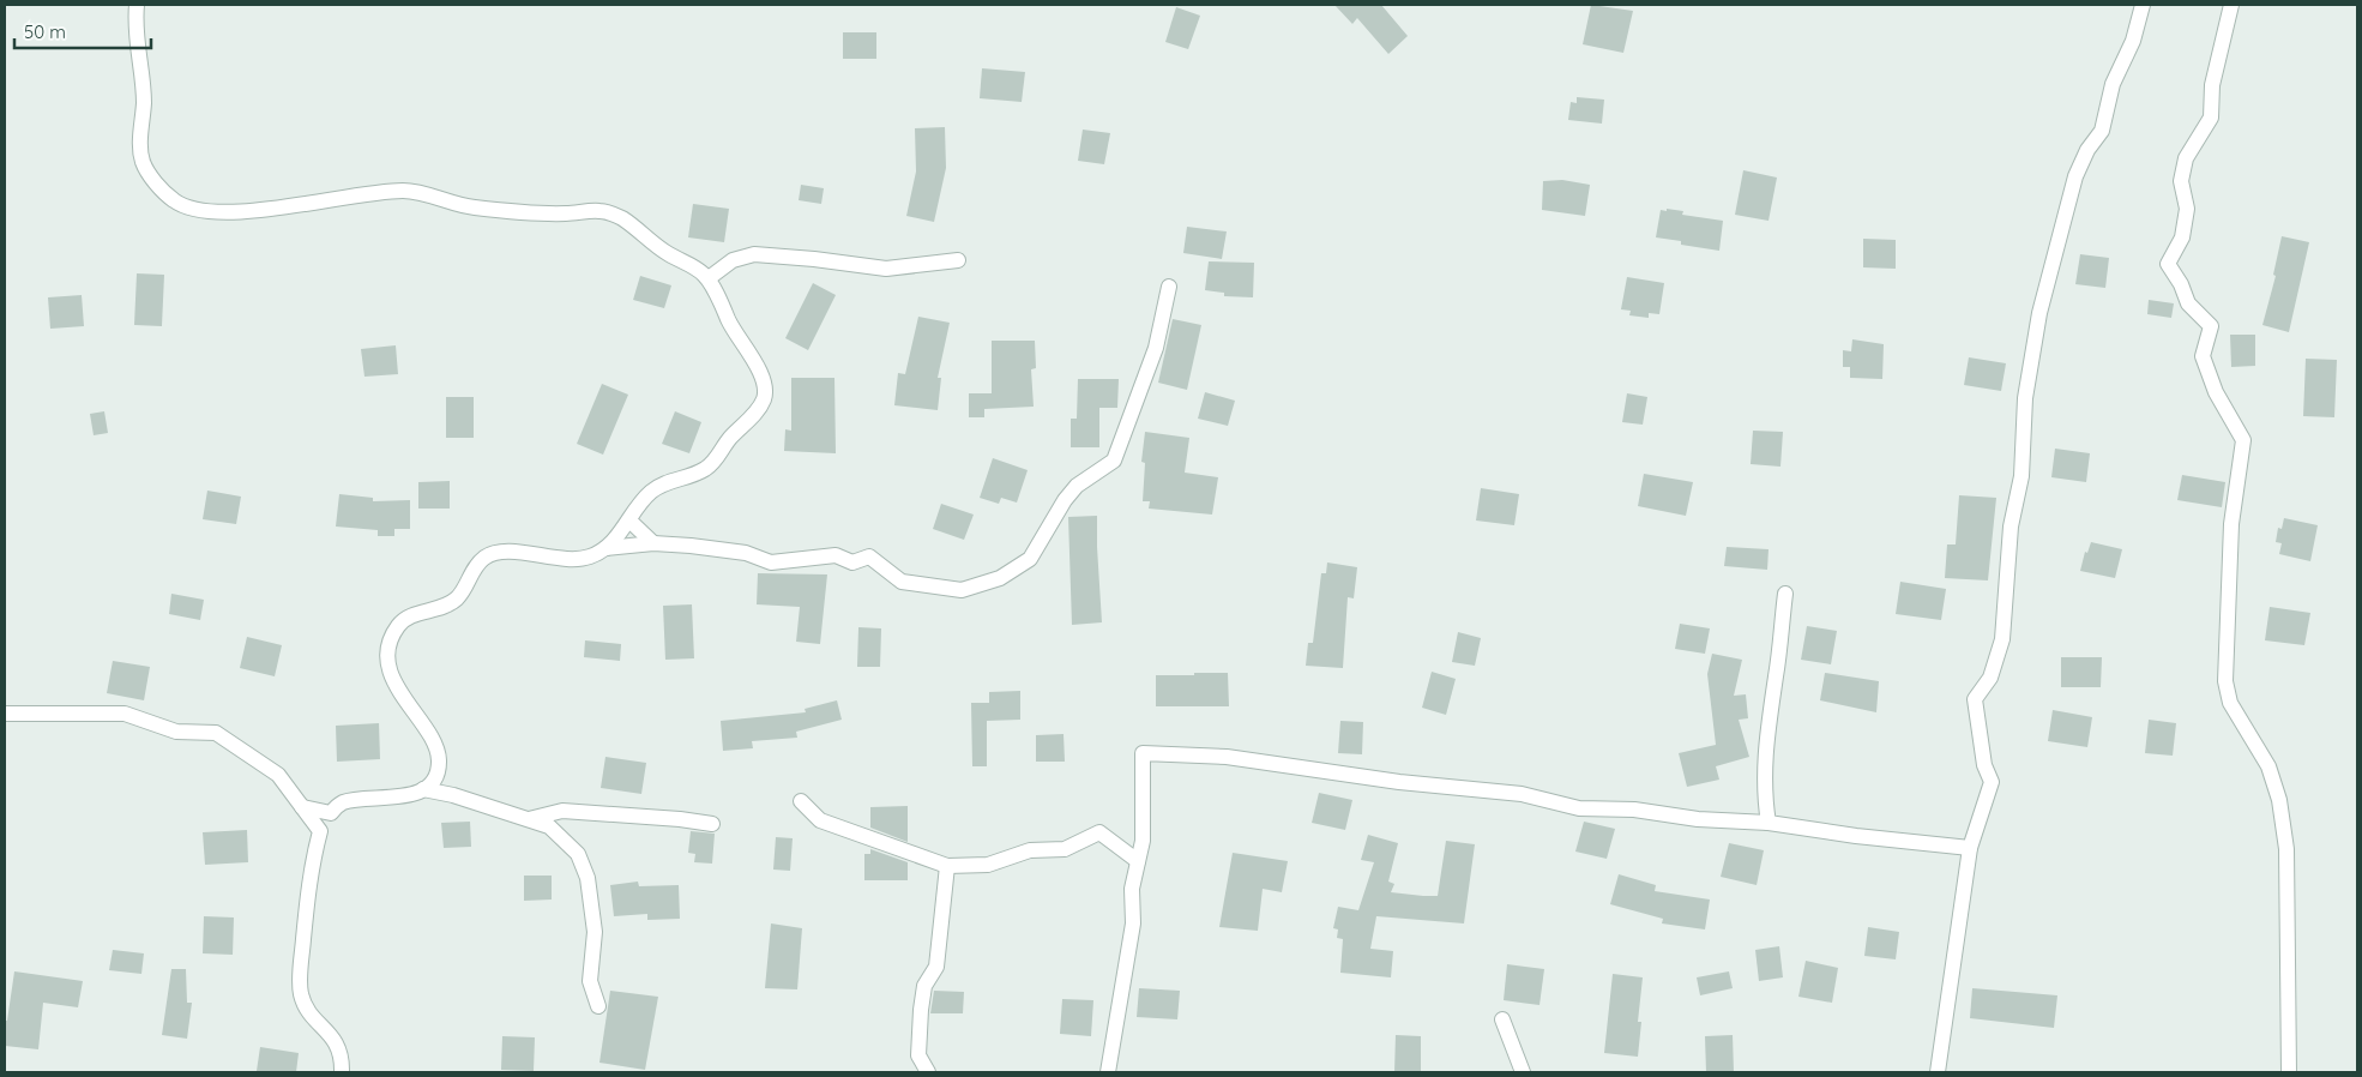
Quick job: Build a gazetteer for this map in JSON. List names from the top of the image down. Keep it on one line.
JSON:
{"scale_bar":"50 m"}
